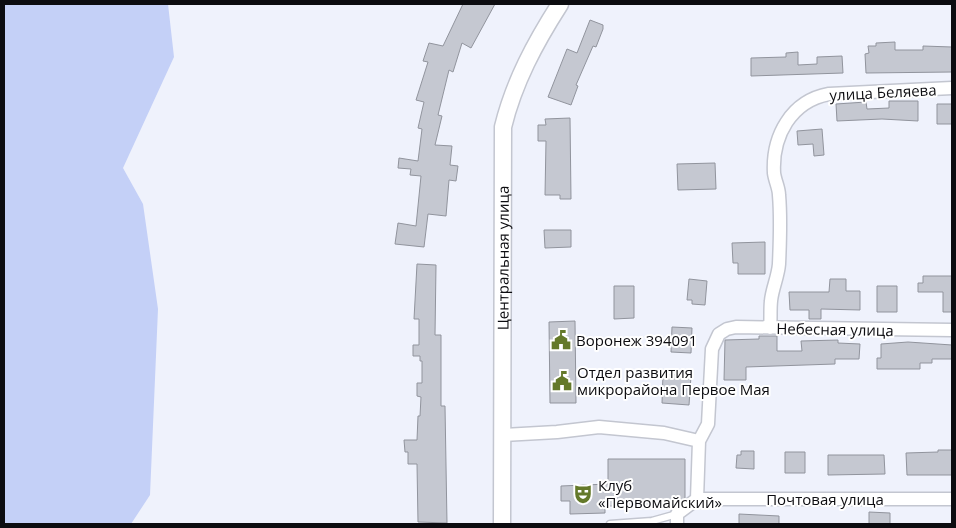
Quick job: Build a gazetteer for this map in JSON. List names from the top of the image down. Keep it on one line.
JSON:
{"streets":{"street":["улица Беляева","Центральная улица","Небесная улица","Почтовая улица"]},"crossings":[["улица Беляева","Небесная улица"]],"places":{"public building":["Воронеж 394091","Отдел развития микрорайона Первое Мая"],"theatre":["Клуб «Первомайский»"]}}
